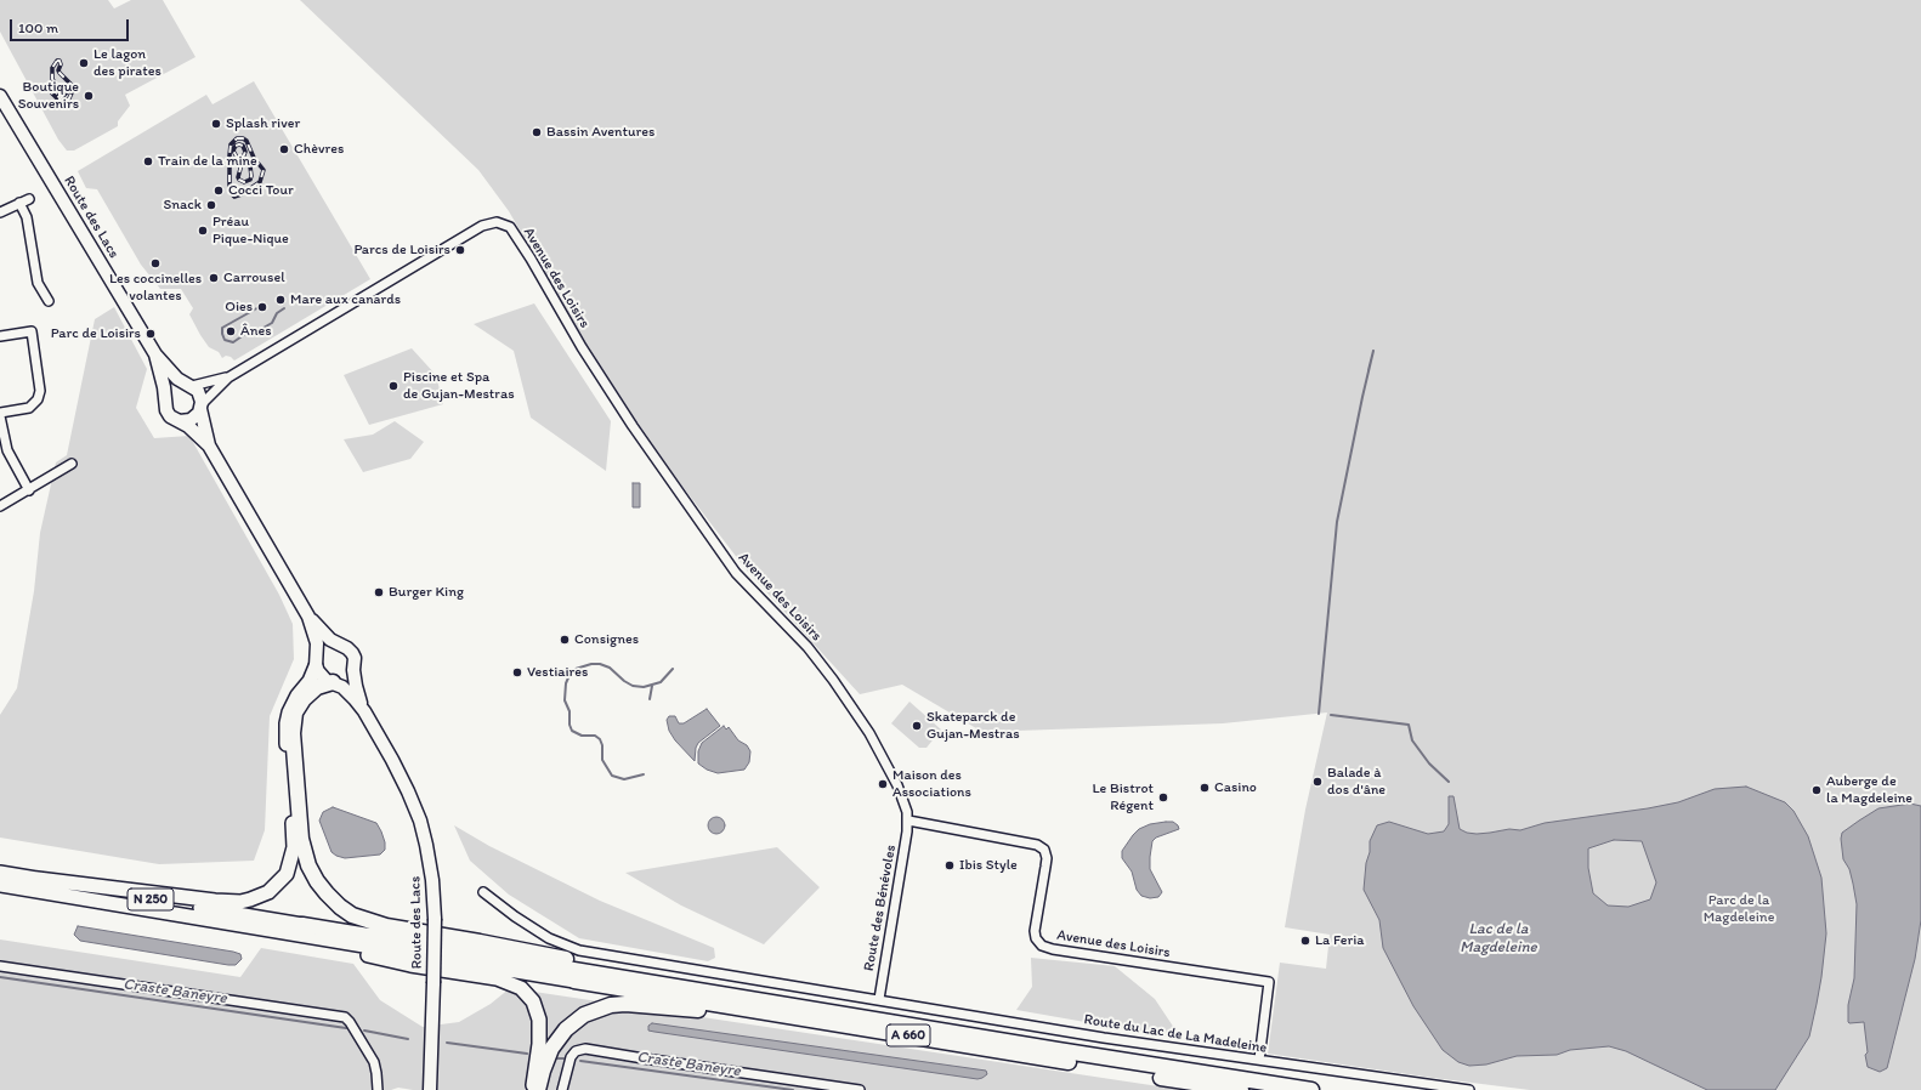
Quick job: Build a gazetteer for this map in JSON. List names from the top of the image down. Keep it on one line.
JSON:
{"streets":{"highway":["N 250","A 660"],"main road":["Route des Lacs"],"street":["Avenue des Loisirs","Route des Bénévoles","Route du Lac de La Madeleine"]},"crossings":[["Route des Lacs","Avenue des Loisirs"],["Avenue des Loisirs","Route des Bénévoles"],["Avenue des Loisirs","Route du Lac de La Madeleine"],["N 250","A 660"],["Route des Bénévoles","Route du Lac de La Madeleine"]],"water":["Lac de la Magdeleine","Craste Baneyre"],"parks":["Parc de la Magdeleine"],"places":["Le lagon des pirates","Boutique Souvenirs","Splash river","Bassin Aventures","Chèvres","Train de la mine","Cocci Tour","Snack","Préau Pique-Nique","Parcs de Loisirs","Les coccinelles volantes","Carrousel","Mare aux canards","Oies","Ânes","Parc de Loisirs","Piscine et Spa de Gujan-Mestras","Burger King","Consignes","Vestiaires","Skateparck de Gujan-Mestras","Balade à dos d'âne","Maison des Associations","Casino","Auberge de la Magdeleine","Le Bistrot Régent","Ibis Style","La Feria"],"scale_bar":"100 m"}
